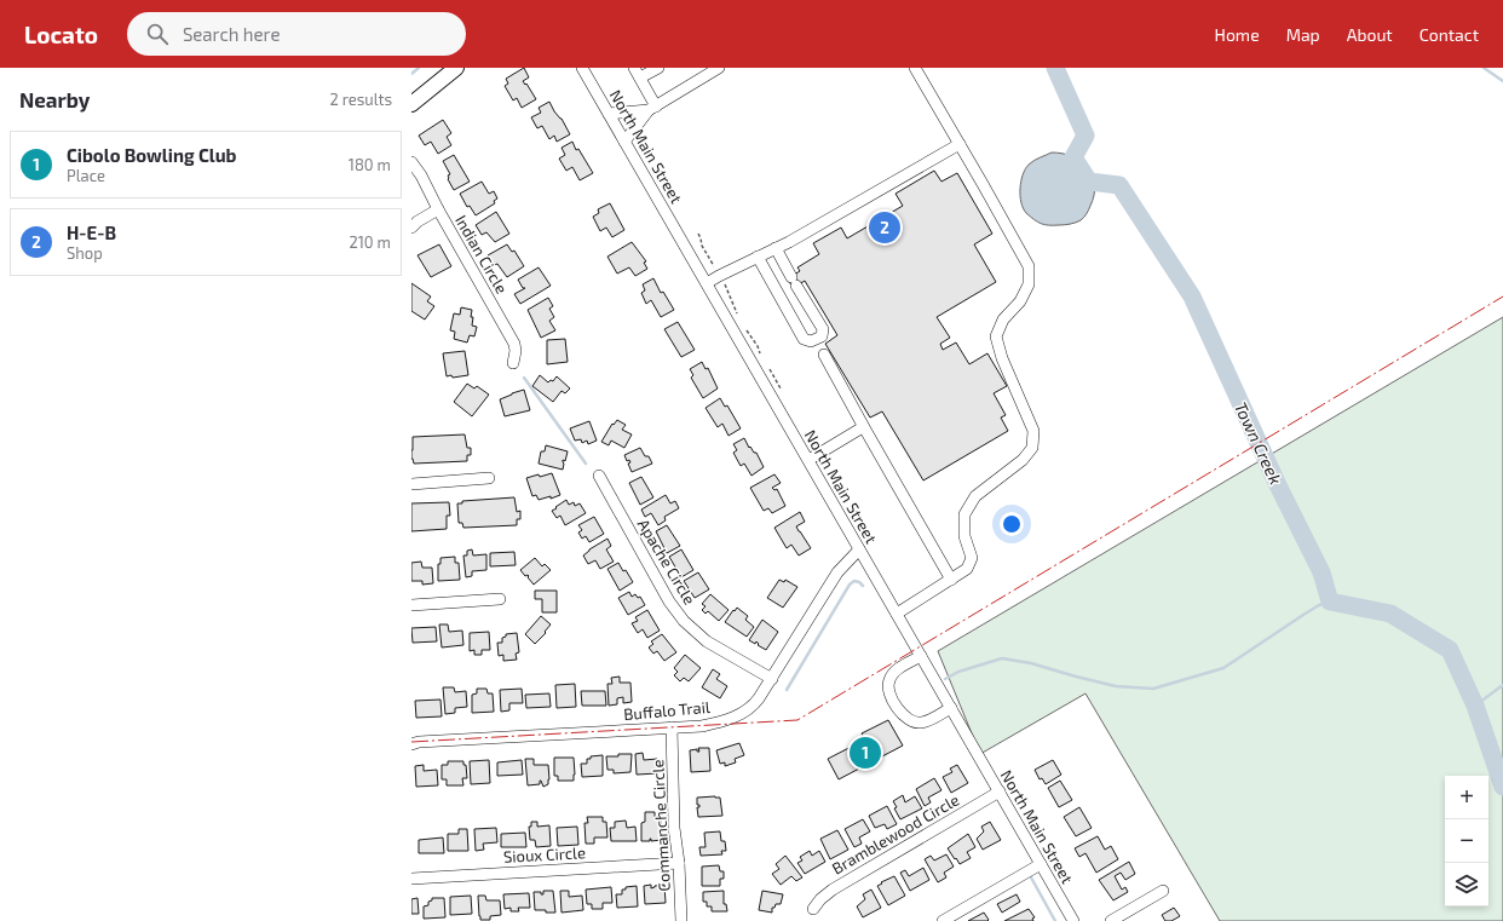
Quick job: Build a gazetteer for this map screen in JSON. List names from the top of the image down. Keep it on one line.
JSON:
{"streets":{"street":["North Main Street","Indian Circle","Apache Circle","Buffalo Trail","Commanche Circle","Bramblewood Circle","Sioux Circle"]},"crossings":[["North Main Street","Buffalo Trail"],["North Main Street","Bramblewood Circle"],["Apache Circle","Buffalo Trail"],["Buffalo Trail","Commanche Circle"],["Commanche Circle","Sioux Circle"]],"water":["Town Creek"],"page":{"header":"Locato","search":"Search here","nav":["Home","Map","About","Contact"],"heading":["Nearby","2 results"],"list":[{"mark":"1","name":"Cibolo Bowling Club","note":"Place","value":"180 m"},{"mark":"2","name":"H-E-B","note":"Shop","value":"210 m"}],"pins":["2","1"],"map_buttons":["+","−"]}}
